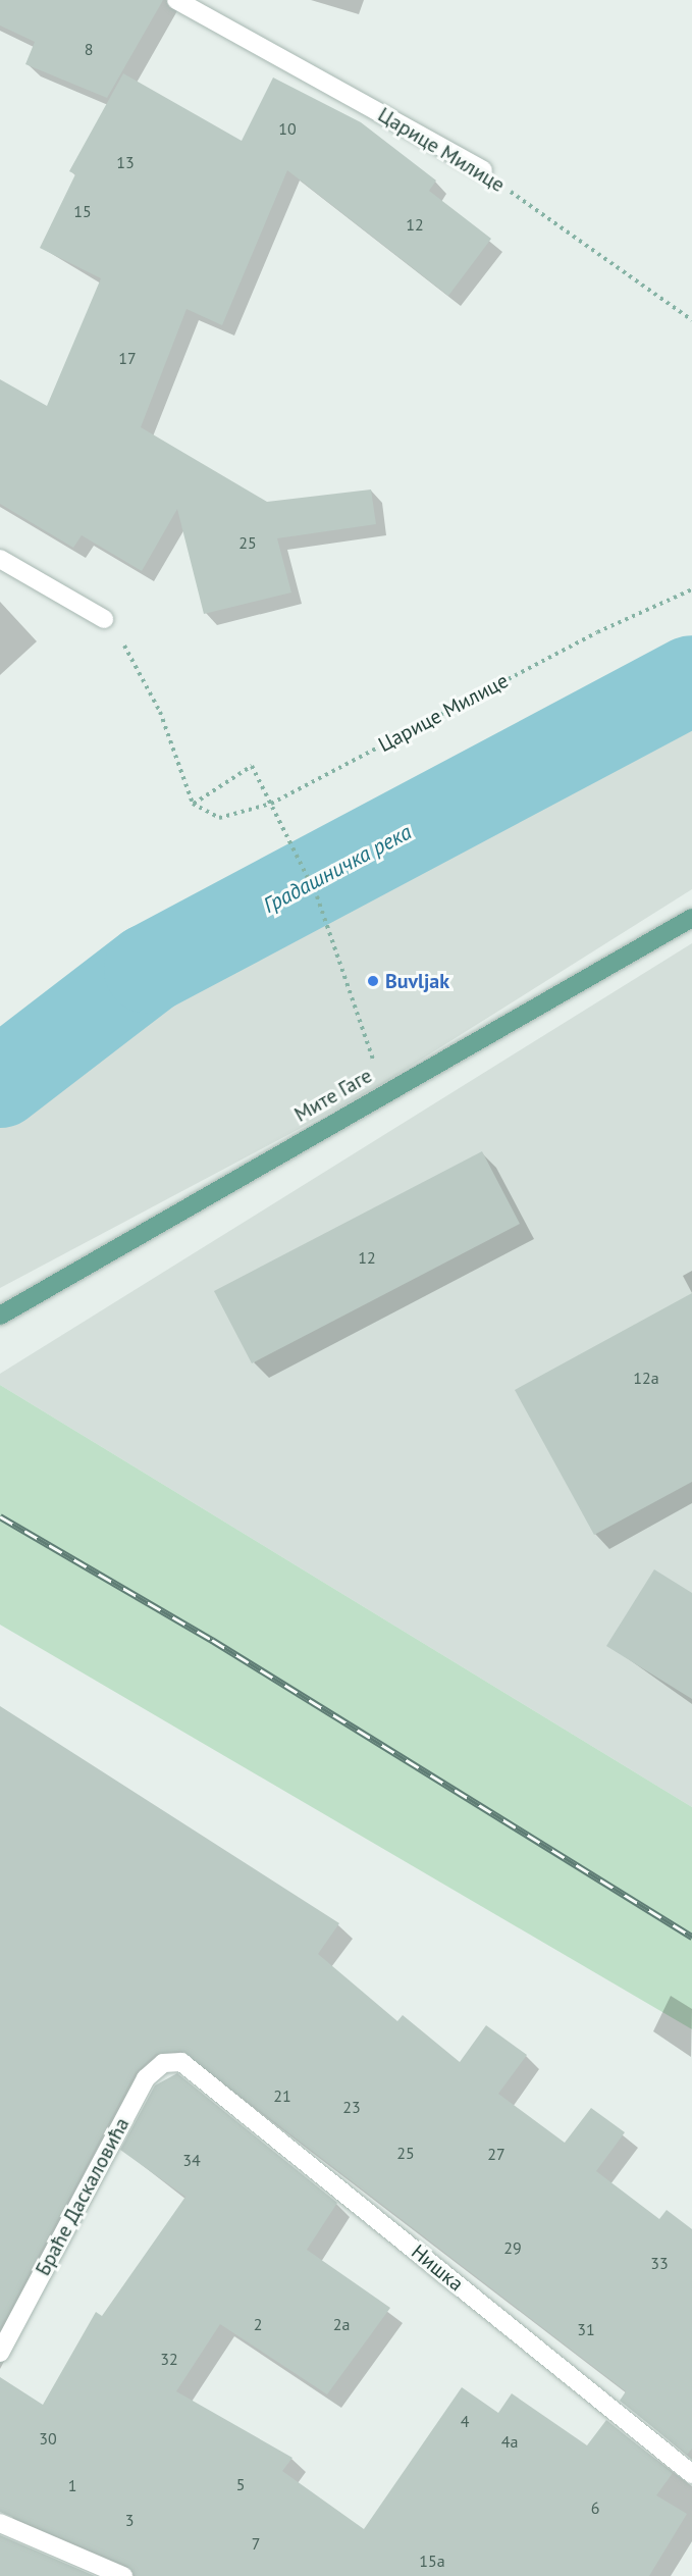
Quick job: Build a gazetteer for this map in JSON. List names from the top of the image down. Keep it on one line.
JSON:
{"streets":{"main road":["Мите Гаге"],"street":["Царице Милице","Браће Даскаловића","Нишка"]},"crossings":[["Браће Даскаловића","Нишка"]],"water":["Градашничка река"],"places":["Buvljak"],"house_numbers":["8","10","13","15","12","17","25","12","12a","21","23","25","27","34","29","33","2","2a","31","32","4","30","4a","5","1","6","3","7","15a"]}
